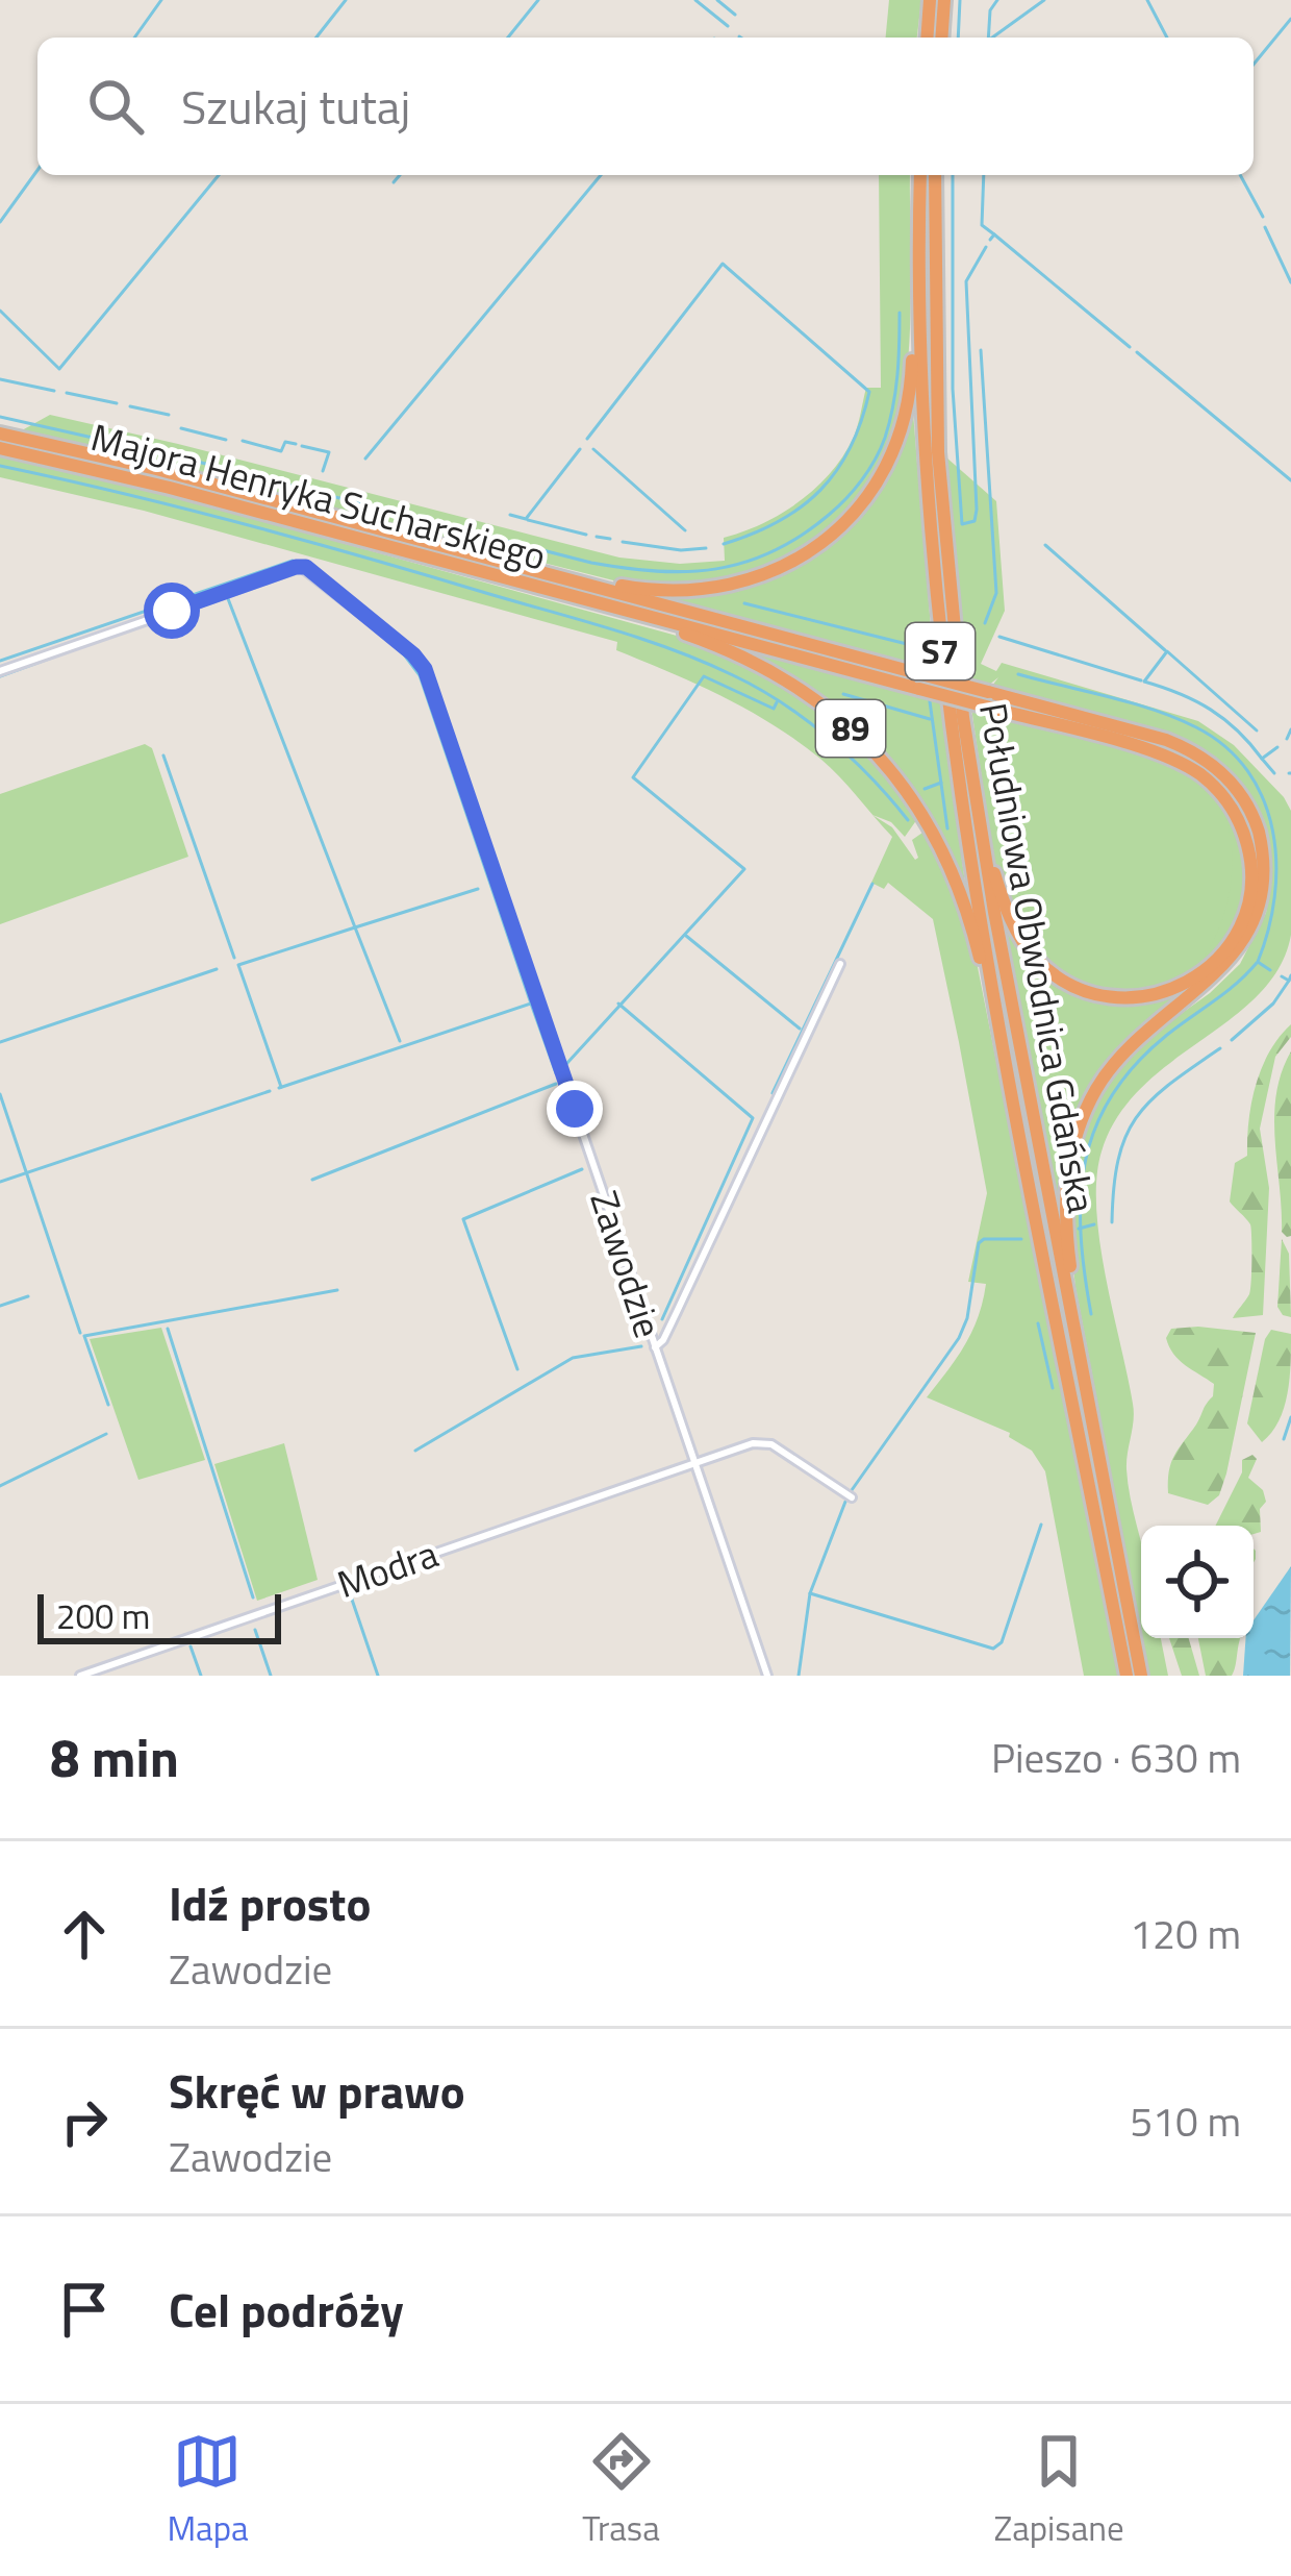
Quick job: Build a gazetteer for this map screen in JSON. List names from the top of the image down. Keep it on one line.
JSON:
{"streets":{"highway":["Majora Henryka Sucharskiego","S7","89","Południowa Obwodnica Gdańska"],"street":["Zawodzie","Modra"]},"crossings":[["Majora Henryka Sucharskiego","89"],["89","Południowa Obwodnica Gdańska"],["Zawodzie","Modra"]],"scale_bar":"200 m","page":{"search":"Szukaj tutaj","scale":"200 m","heading":["8 min","Pieszo · 630 m"],"list":[["Idź prosto","Zawodzie","120 m"],["Skręć w prawo","Zawodzie","510 m"],"Cel podróży"],"nav":["Mapa","Trasa","Zapisane"]}}
